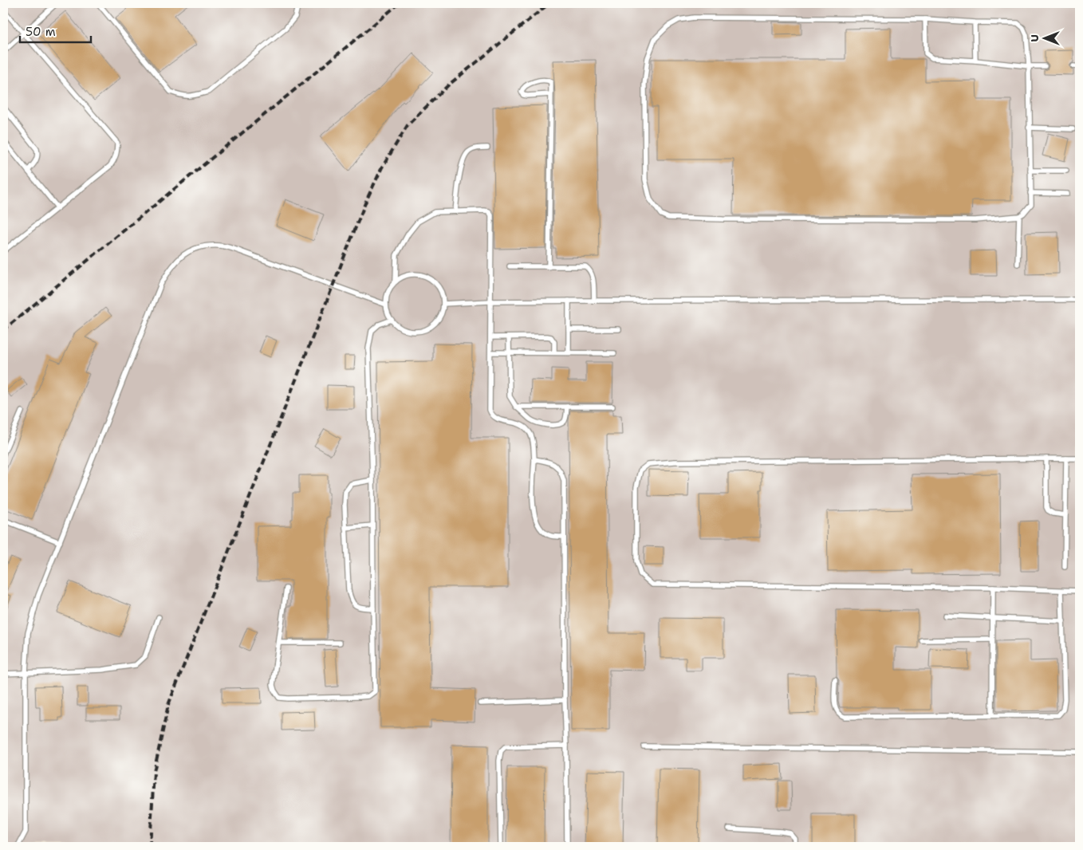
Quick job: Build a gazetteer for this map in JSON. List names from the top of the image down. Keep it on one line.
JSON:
{"scale_bar":"50 m","north":"left"}
